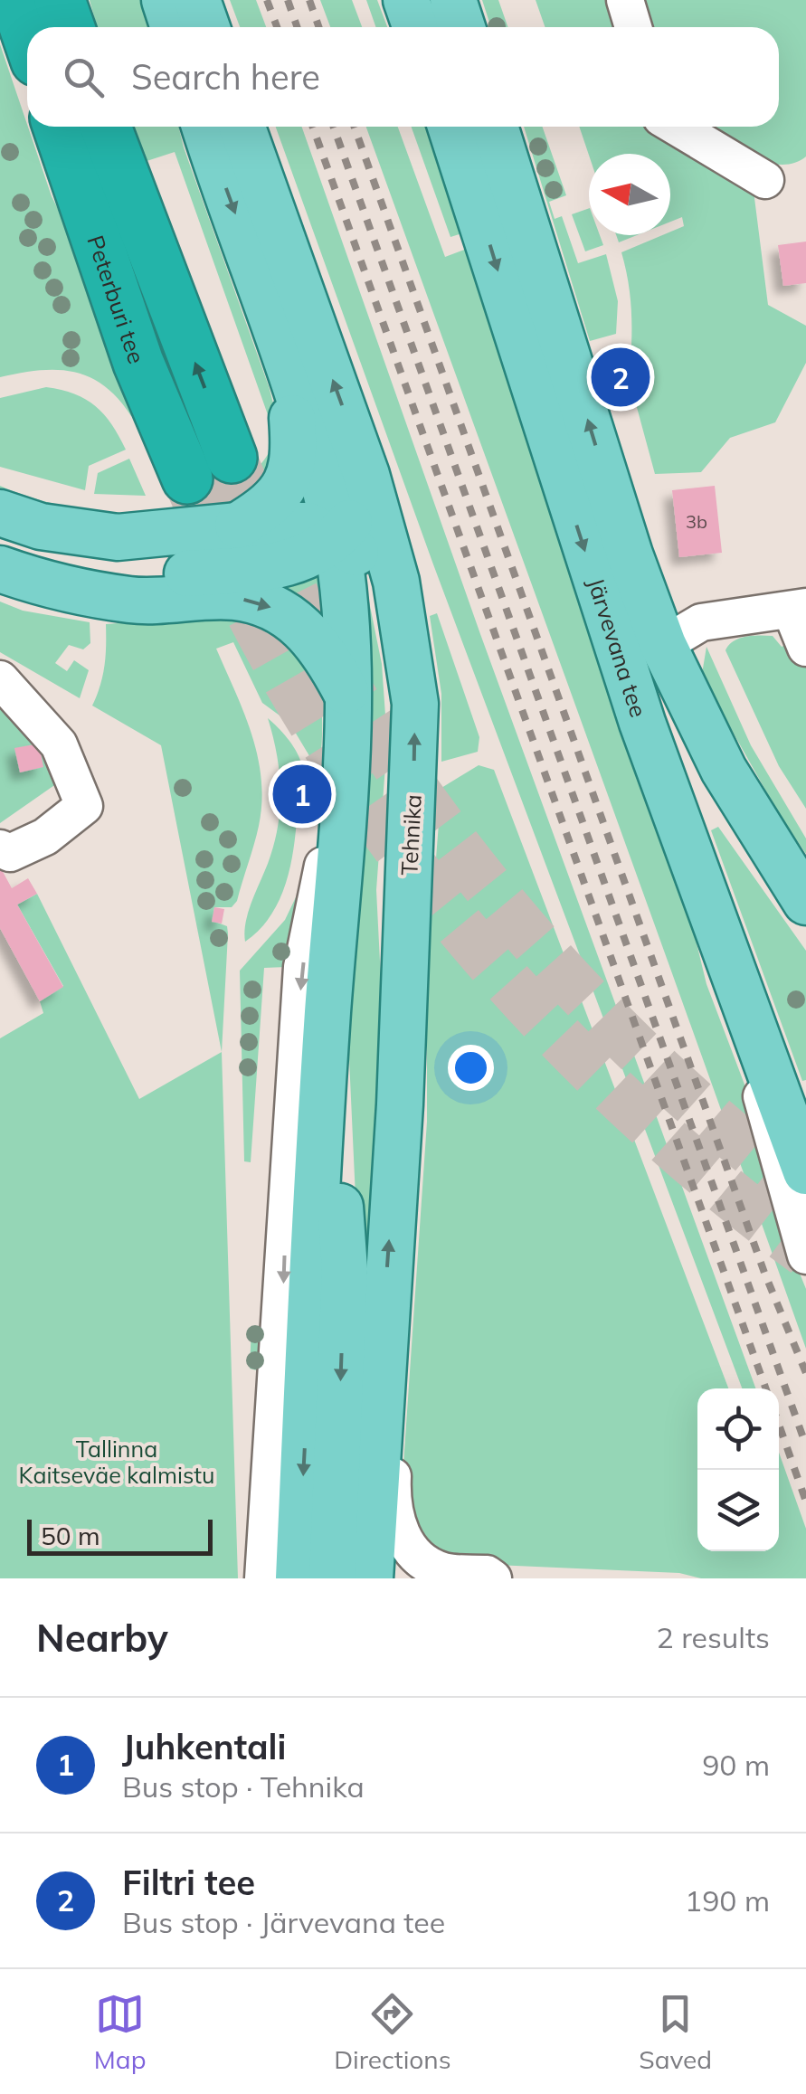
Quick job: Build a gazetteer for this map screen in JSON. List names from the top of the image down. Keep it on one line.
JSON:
{"streets":{"highway":["Peterburi tee"],"main road":["Järvevana tee","Tehnika"]},"parks":["Tallinna Kaitseväe kalmistu"],"house_numbers":["3b"],"scale_bar":"50 m","north":"left","page":{"search":"Search here","pins":["2","1"],"scale":"50 m","heading":["Nearby","2 results"],"list":[{"mark":"1","name":"Juhkentali","note":"Bus stop · Tehnika","value":"90 m"},{"mark":"2","name":"Filtri tee","note":"Bus stop · Järvevana tee","value":"190 m"}],"nav":["Map","Directions","Saved"]}}
